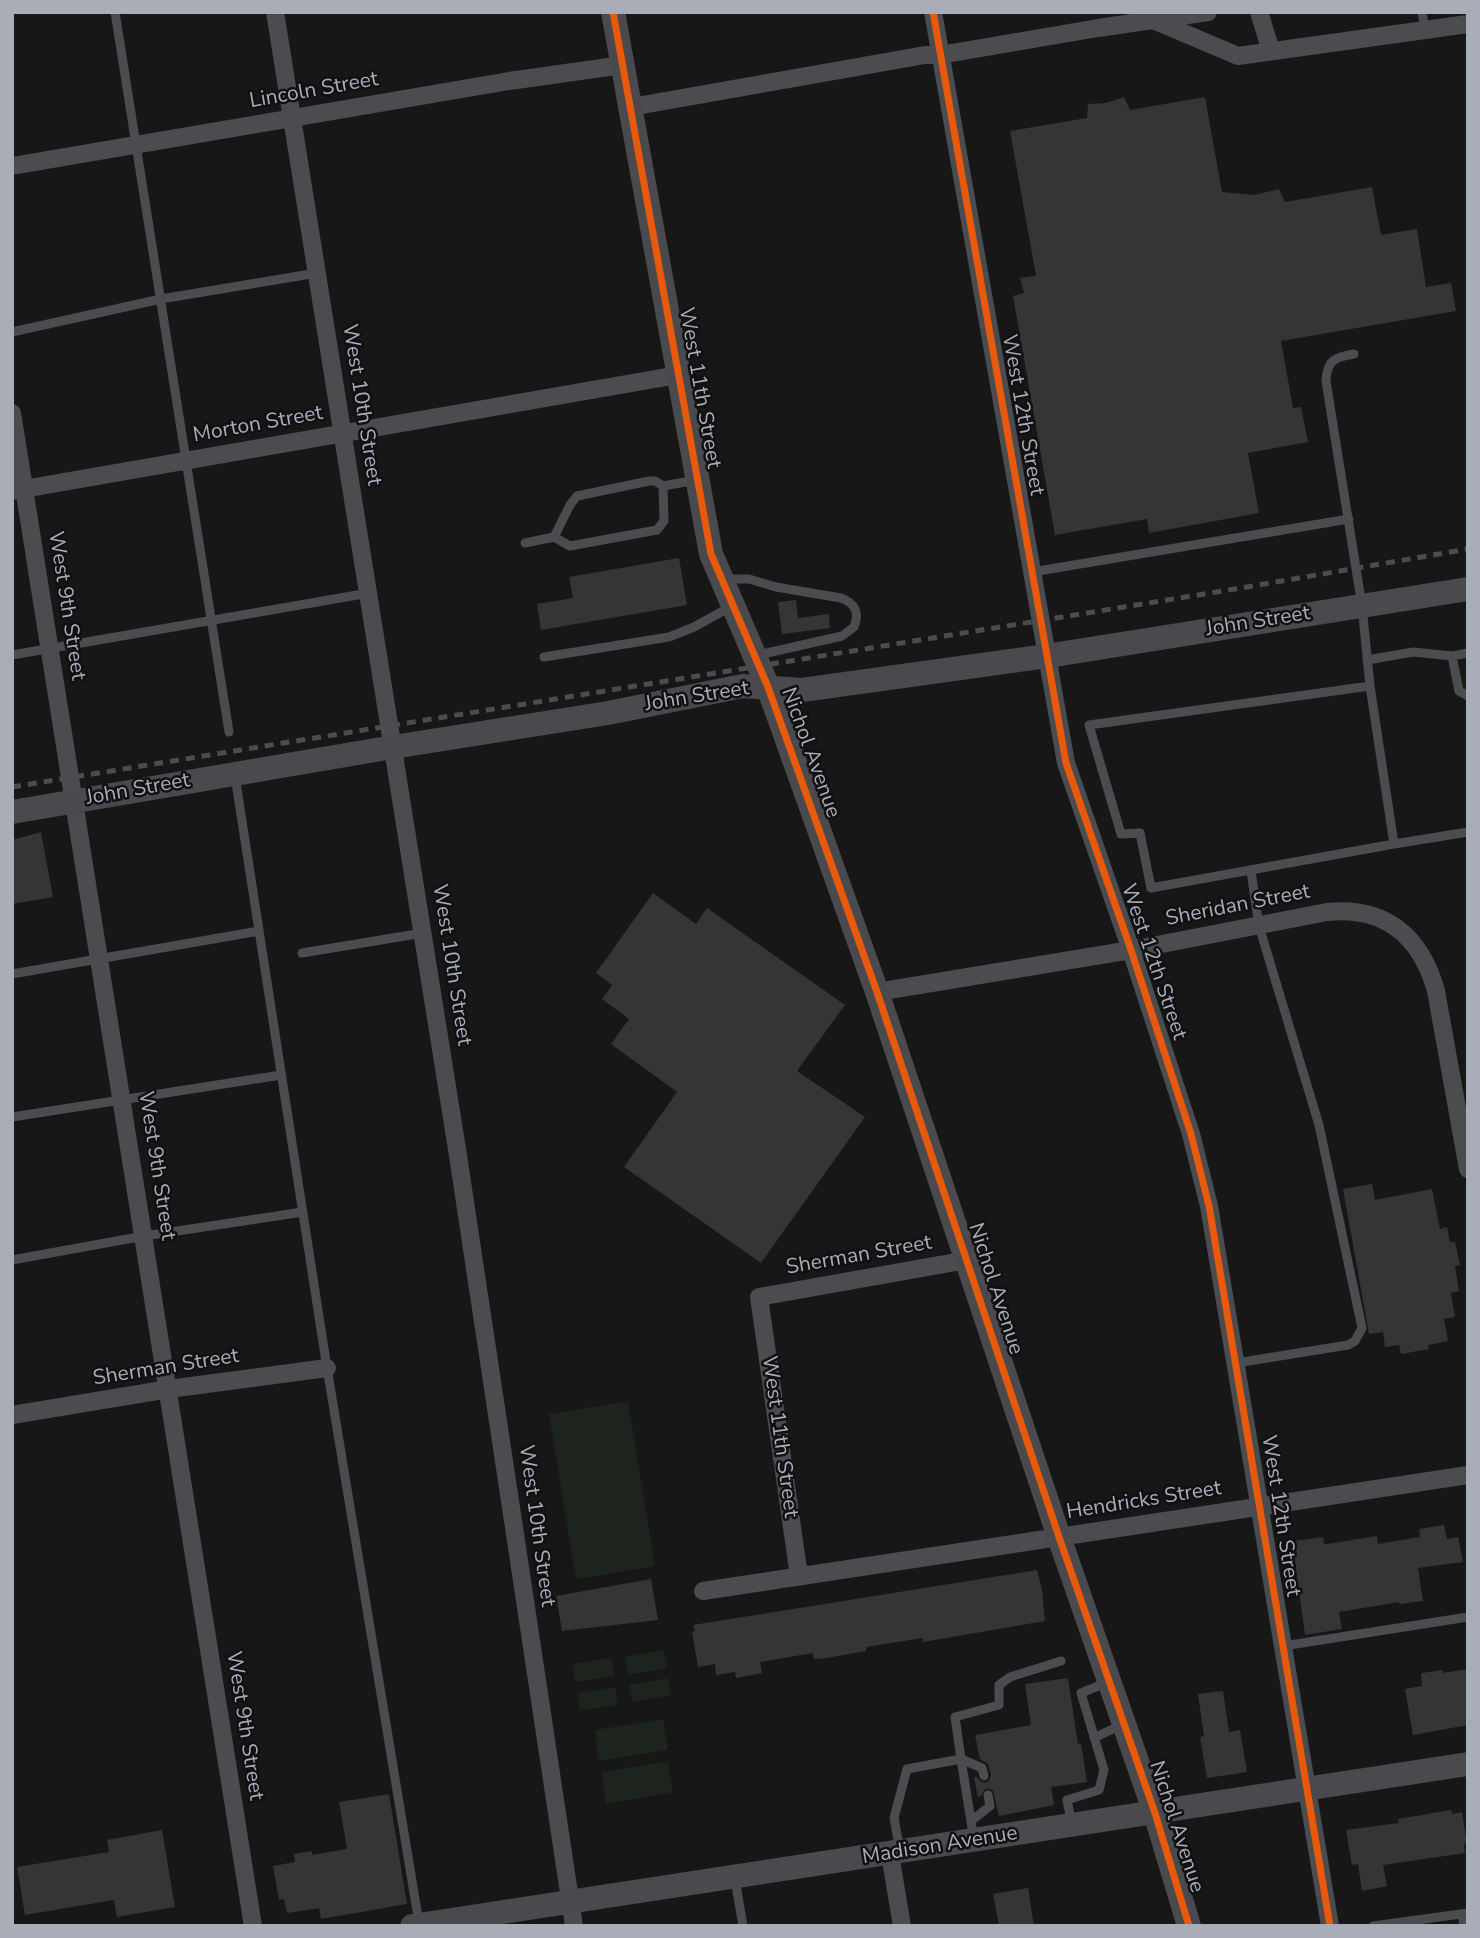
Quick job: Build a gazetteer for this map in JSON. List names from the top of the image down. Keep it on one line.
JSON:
{"streets":{"street":["Lincoln Street","West 11th Street","West 10th Street","West 12th Street","Morton Street","West 9th Street","John Street","Nichol Avenue","Sheridan Street","Sherman Street","Hendricks Street","Madison Avenue"]},"crossings":[["Lincoln Street","West 11th Street"],["Lincoln Street","West 10th Street"],["West 11th Street","Morton Street"],["West 11th Street","John Street"],["West 11th Street","Nichol Avenue"],["West 11th Street","Sherman Street"],["West 11th Street","Hendricks Street"],["West 10th Street","Morton Street"],["West 10th Street","John Street"],["West 10th Street","Madison Avenue"],["West 12th Street","John Street"],["West 12th Street","Sheridan Street"],["West 12th Street","Hendricks Street"],["West 12th Street","Madison Avenue"],["Morton Street","West 9th Street"],["West 9th Street","John Street"],["West 9th Street","Sherman Street"],["John Street","Nichol Avenue"],["Nichol Avenue","Sheridan Street"],["Nichol Avenue","Sherman Street"],["Nichol Avenue","Hendricks Street"],["Nichol Avenue","Madison Avenue"]]}
